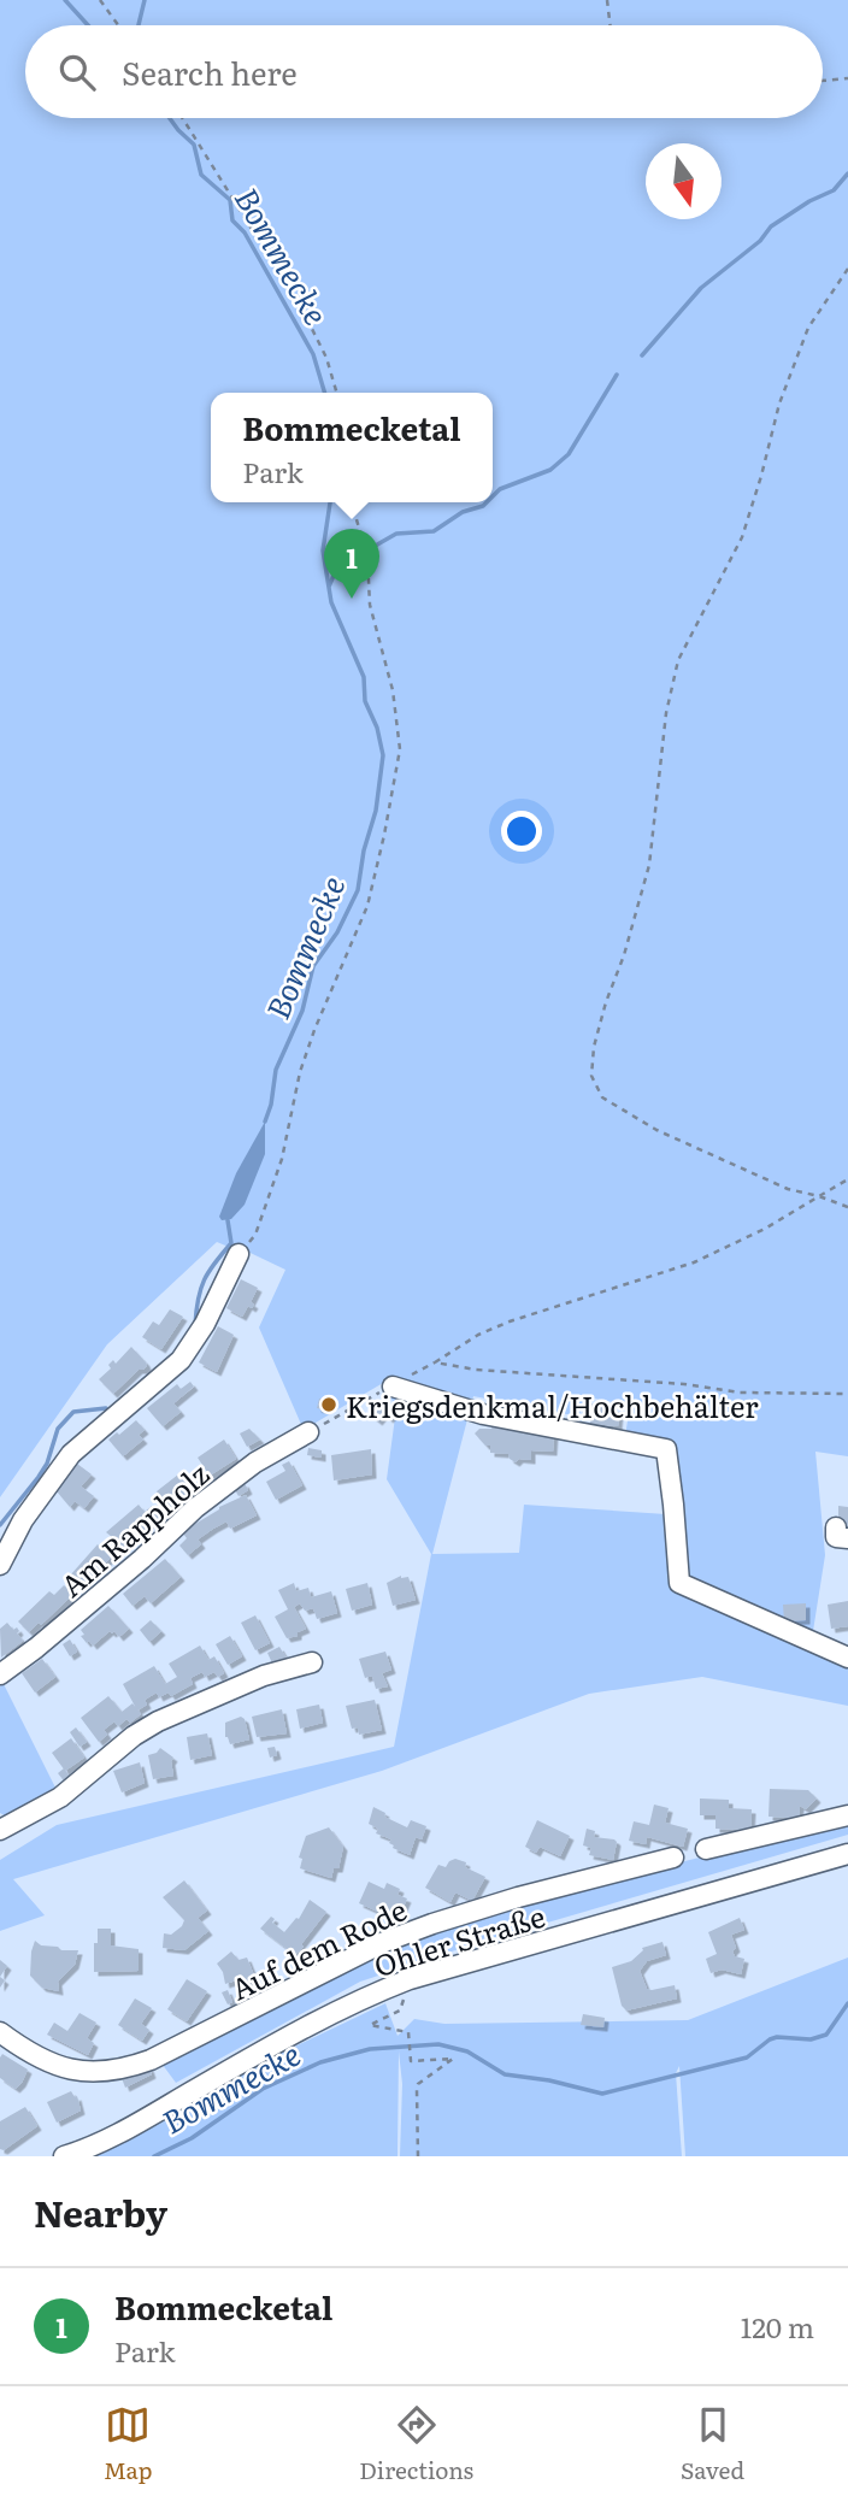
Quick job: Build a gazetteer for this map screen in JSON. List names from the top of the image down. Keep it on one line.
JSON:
{"streets":{"street":["Am Rappholz","Ohler Straße","Auf dem Rode"]},"water":["Bommecke"],"places":["Kriegsdenkmal/Hochbehälter"],"north":"bottom","page":{"search":"Search here","popup":["Bommecketal","Park"],"pins":"1","heading":"Nearby","list":[{"mark":"1","name":"Bommecketal","note":"Park","value":"120 m"}],"nav":["Map","Directions","Saved"]}}
